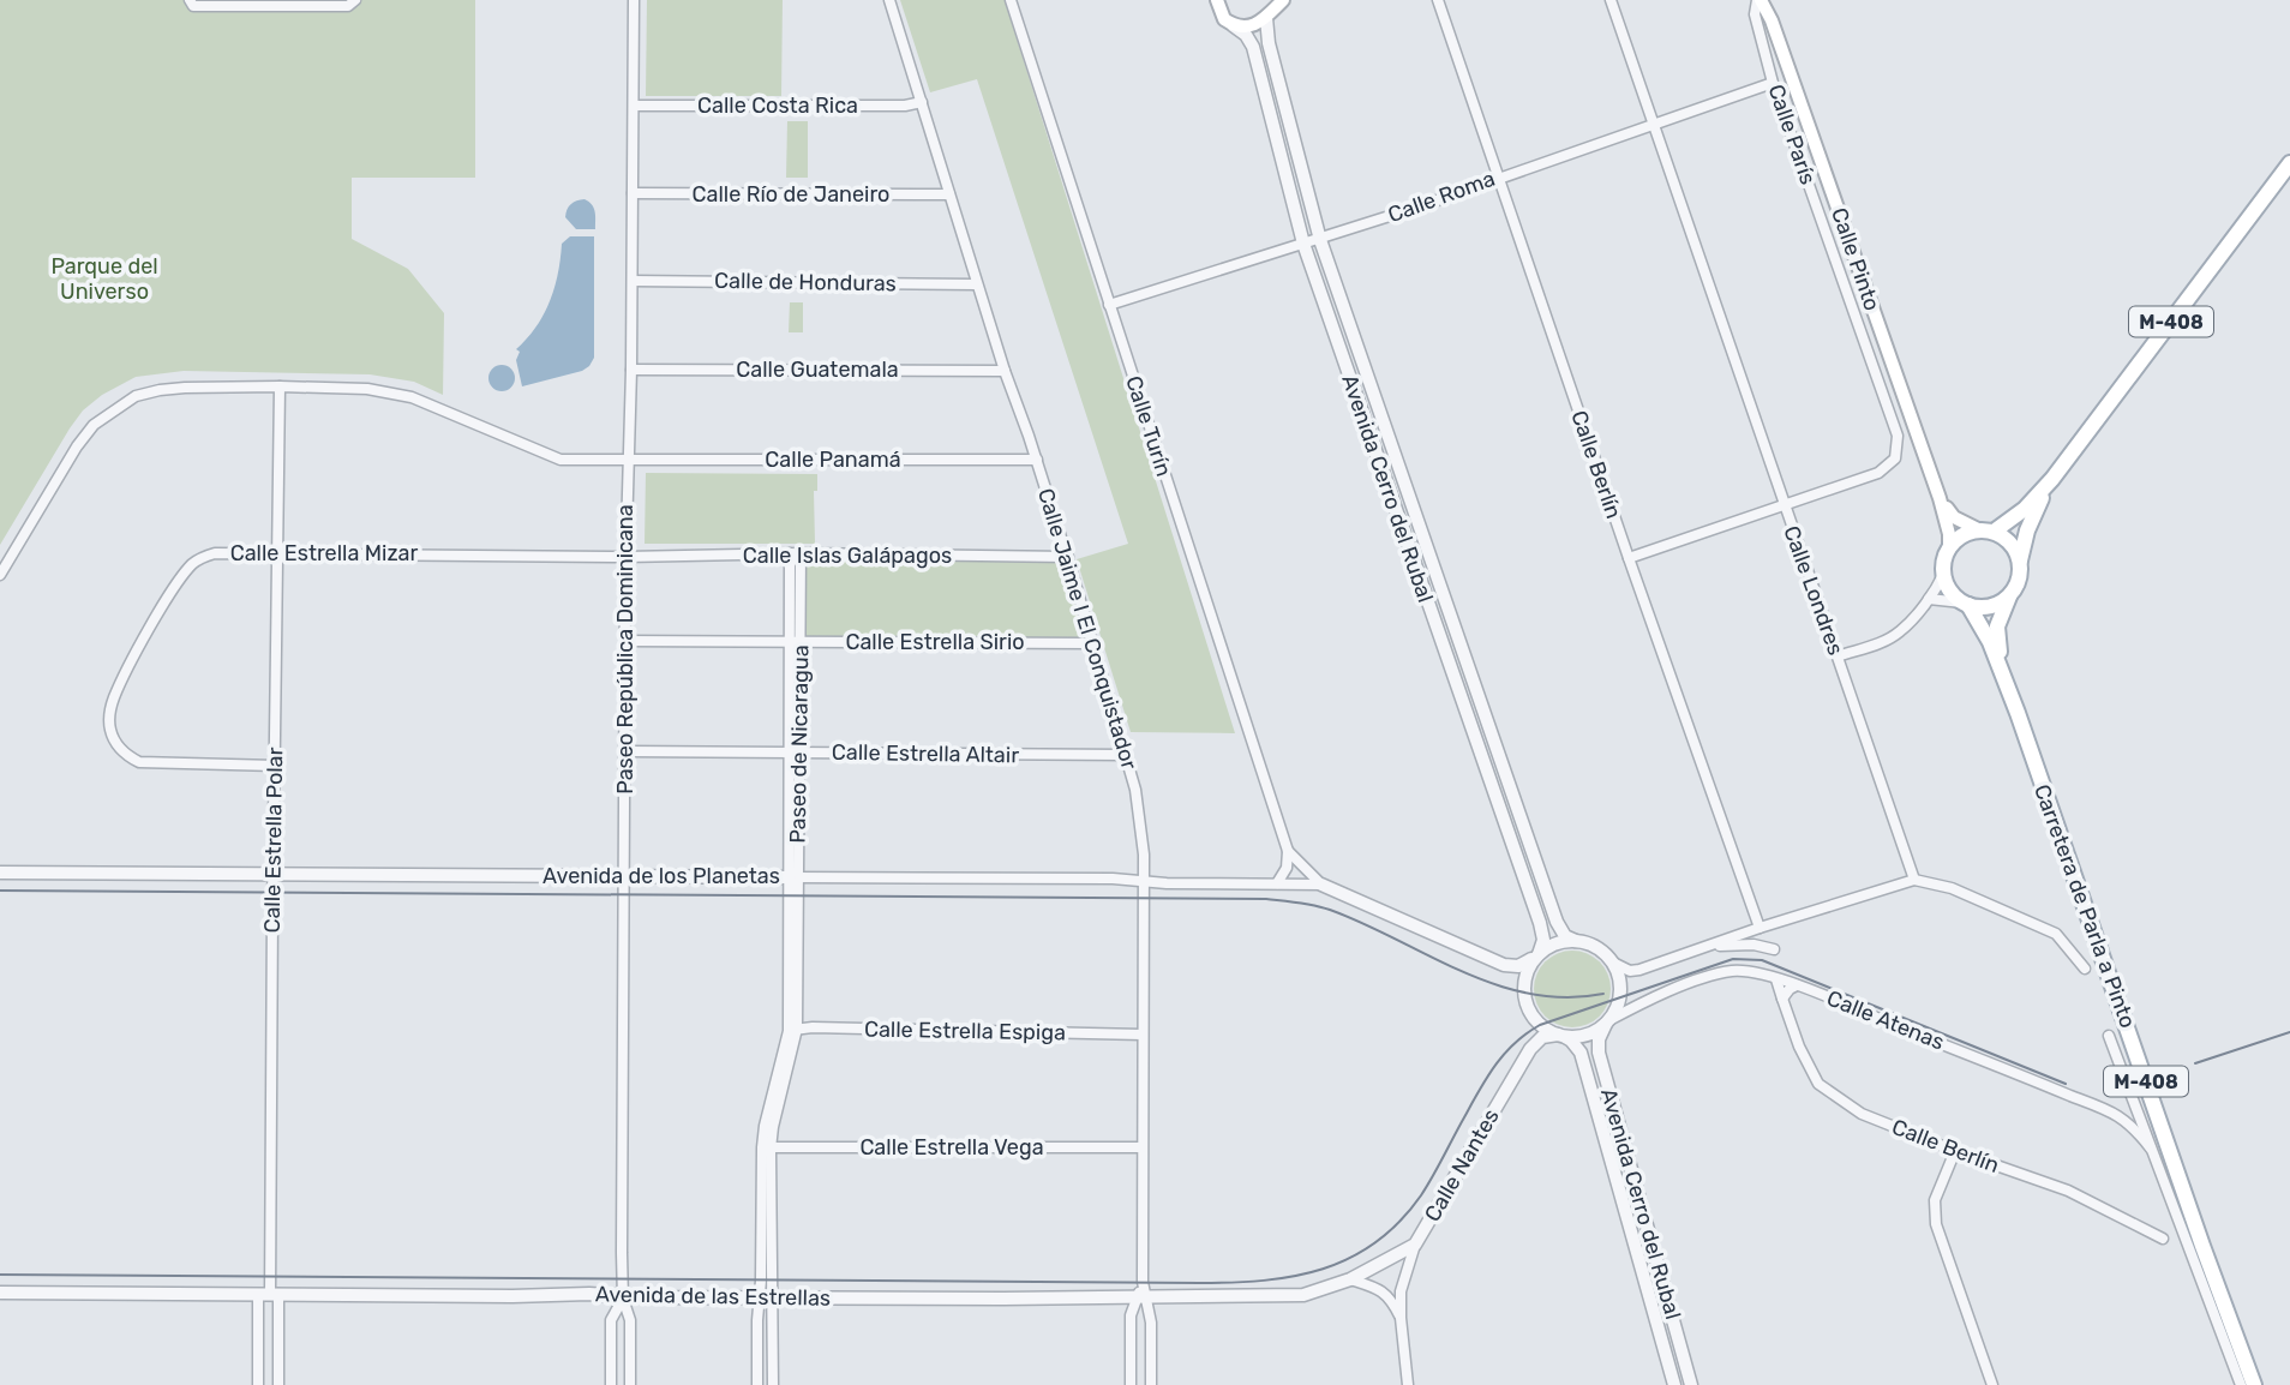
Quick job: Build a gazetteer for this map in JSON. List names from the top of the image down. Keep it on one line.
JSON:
{"streets":{"main road":["Calle Pinto","M-408","Carretera de Parla a Pinto"],"street":["Calle Costa Rica","Calle París","Calle Río de Janeiro","Calle Roma","Calle de Honduras","Calle Guatemala","Calle Turín","Calle Panamá","Calle Berlín","Avenida Cerro del Rubal","Calle Estrella Mizar","Calle Islas Galápagos","Calle Londres","Calle Jaime I El Conquistador","Calle Estrella Sirio","Paseo República Dominicana","Paseo de Nicaragua","Calle Estrella Altair","Calle Estrella Polar","Avenida de los Planetas","Calle Atenas","Calle Estrella Espiga","Calle Estrella Vega","Calle Nantes","Avenida de las Estrellas"]},"crossings":[["Calle Costa Rica","Calle Jaime I El Conquistador"],["Calle Costa Rica","Paseo República Dominicana"],["Calle París","Calle Roma"],["Calle París","Calle Pinto"],["Calle París","Calle Londres"],["Calle Río de Janeiro","Calle Jaime I El Conquistador"],["Calle Río de Janeiro","Paseo República Dominicana"],["Calle Roma","Calle Turín"],["Calle Roma","Calle Berlín"],["Calle Roma","Avenida Cerro del Rubal"],["Calle Roma","Calle Londres"],["Calle Pinto","M-408"],["Calle Pinto","Carretera de Parla a Pinto"],["Calle de Honduras","Calle Jaime I El Conquistador"],["Calle de Honduras","Paseo República Dominicana"],["M-408","Carretera de Parla a Pinto"],["Calle Guatemala","Calle Jaime I El Conquistador"],["Calle Guatemala","Paseo República Dominicana"],["Calle Turín","Avenida Cerro del Rubal"],["Calle Turín","Avenida de los Planetas"],["Calle Turín","Calle Atenas"],["Calle Turín","Calle Nantes"],["Calle Panamá","Calle Jaime I El Conquistador"],["Calle Panamá","Paseo República Dominicana"],["Calle Panamá","Calle Estrella Polar"],["Calle Berlín","Calle Atenas"],["Avenida Cerro del Rubal","Calle Atenas"],["Avenida Cerro del Rubal","Calle Nantes"],["Calle Estrella Mizar","Calle Islas Galápagos"],["Calle Estrella Mizar","Paseo República Dominicana"],["Calle Estrella Mizar","Calle Estrella Polar"],["Calle Islas Galápagos","Calle Jaime I El Conquistador"],["Calle Islas Galápagos","Paseo República Dominicana"],["Calle Islas Galápagos","Paseo de Nicaragua"],["Calle Jaime I El Conquistador","Calle Estrella Sirio"],["Calle Jaime I El Conquistador","Calle Estrella Altair"],["Calle Jaime I El Conquistador","Avenida de los Planetas"],["Calle Jaime I El Conquistador","Calle Estrella Espiga"],["Calle Jaime I El Conquistador","Calle Estrella Vega"],["Calle Jaime I El Conquistador","Avenida de las Estrellas"],["Calle Estrella Sirio","Paseo República Dominicana"],["Calle Estrella Sirio","Paseo de Nicaragua"],["Paseo República Dominicana","Calle Estrella Altair"],["Paseo República Dominicana","Avenida de los Planetas"],["Paseo República Dominicana","Avenida de las Estrellas"],["Paseo de Nicaragua","Calle Estrella Altair"],["Paseo de Nicaragua","Avenida de los Planetas"],["Paseo de Nicaragua","Calle Estrella Espiga"],["Paseo de Nicaragua","Calle Estrella Vega"],["Paseo de Nicaragua","Avenida de las Estrellas"],["Calle Estrella Polar","Avenida de los Planetas"],["Calle Estrella Polar","Avenida de las Estrellas"],["Calle Atenas","Calle Nantes"],["Calle Nantes","Avenida de las Estrellas"]],"parks":["Parque del Universo"]}
